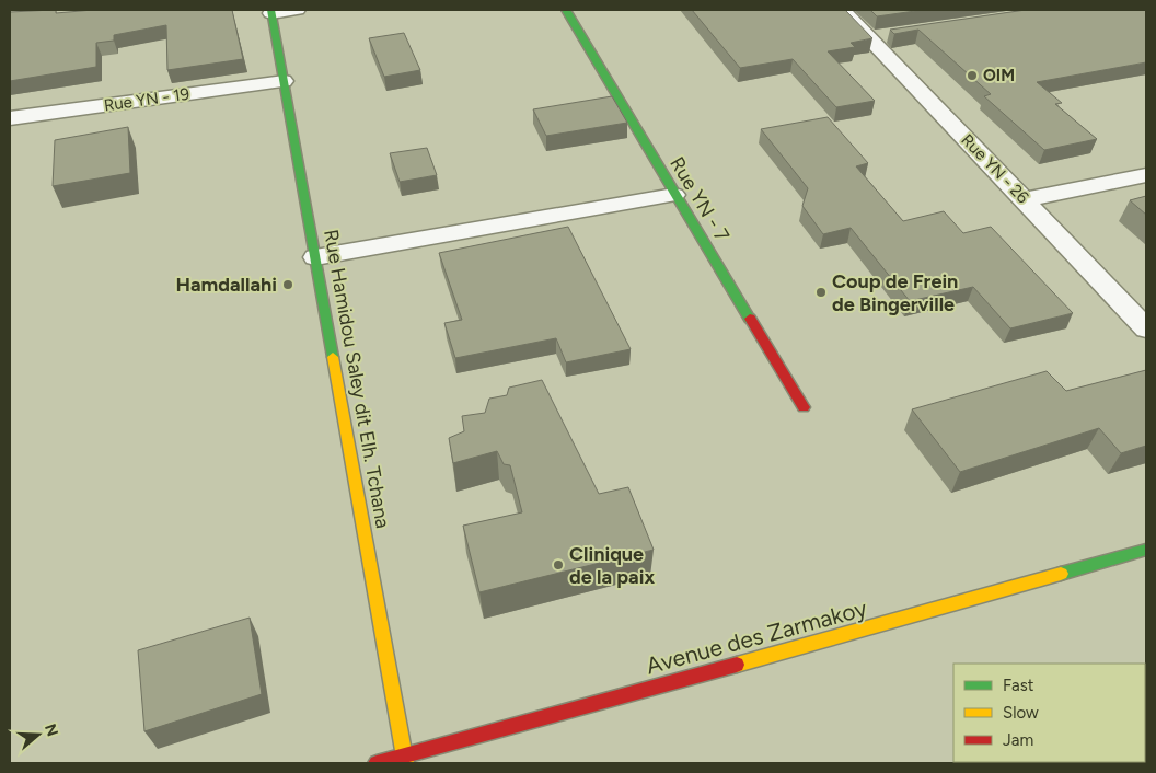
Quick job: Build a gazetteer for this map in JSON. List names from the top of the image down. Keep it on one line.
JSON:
{"streets":{"street":["Rue YN - 19","Rue YN - 26","Rue YN - 7","Rue Hamidou Saley dit Elh. Tchana","Avenue des Zarmakoy"]},"crossings":[["Rue YN - 19","Rue Hamidou Saley dit Elh. Tchana"],["Rue Hamidou Saley dit Elh. Tchana","Avenue des Zarmakoy"]],"places":["OIM","Hamdallahi","Coup de Frein de Bingerville","Clinique de la paix"],"legend":["Fast","Slow","Jam"],"north":"right"}
